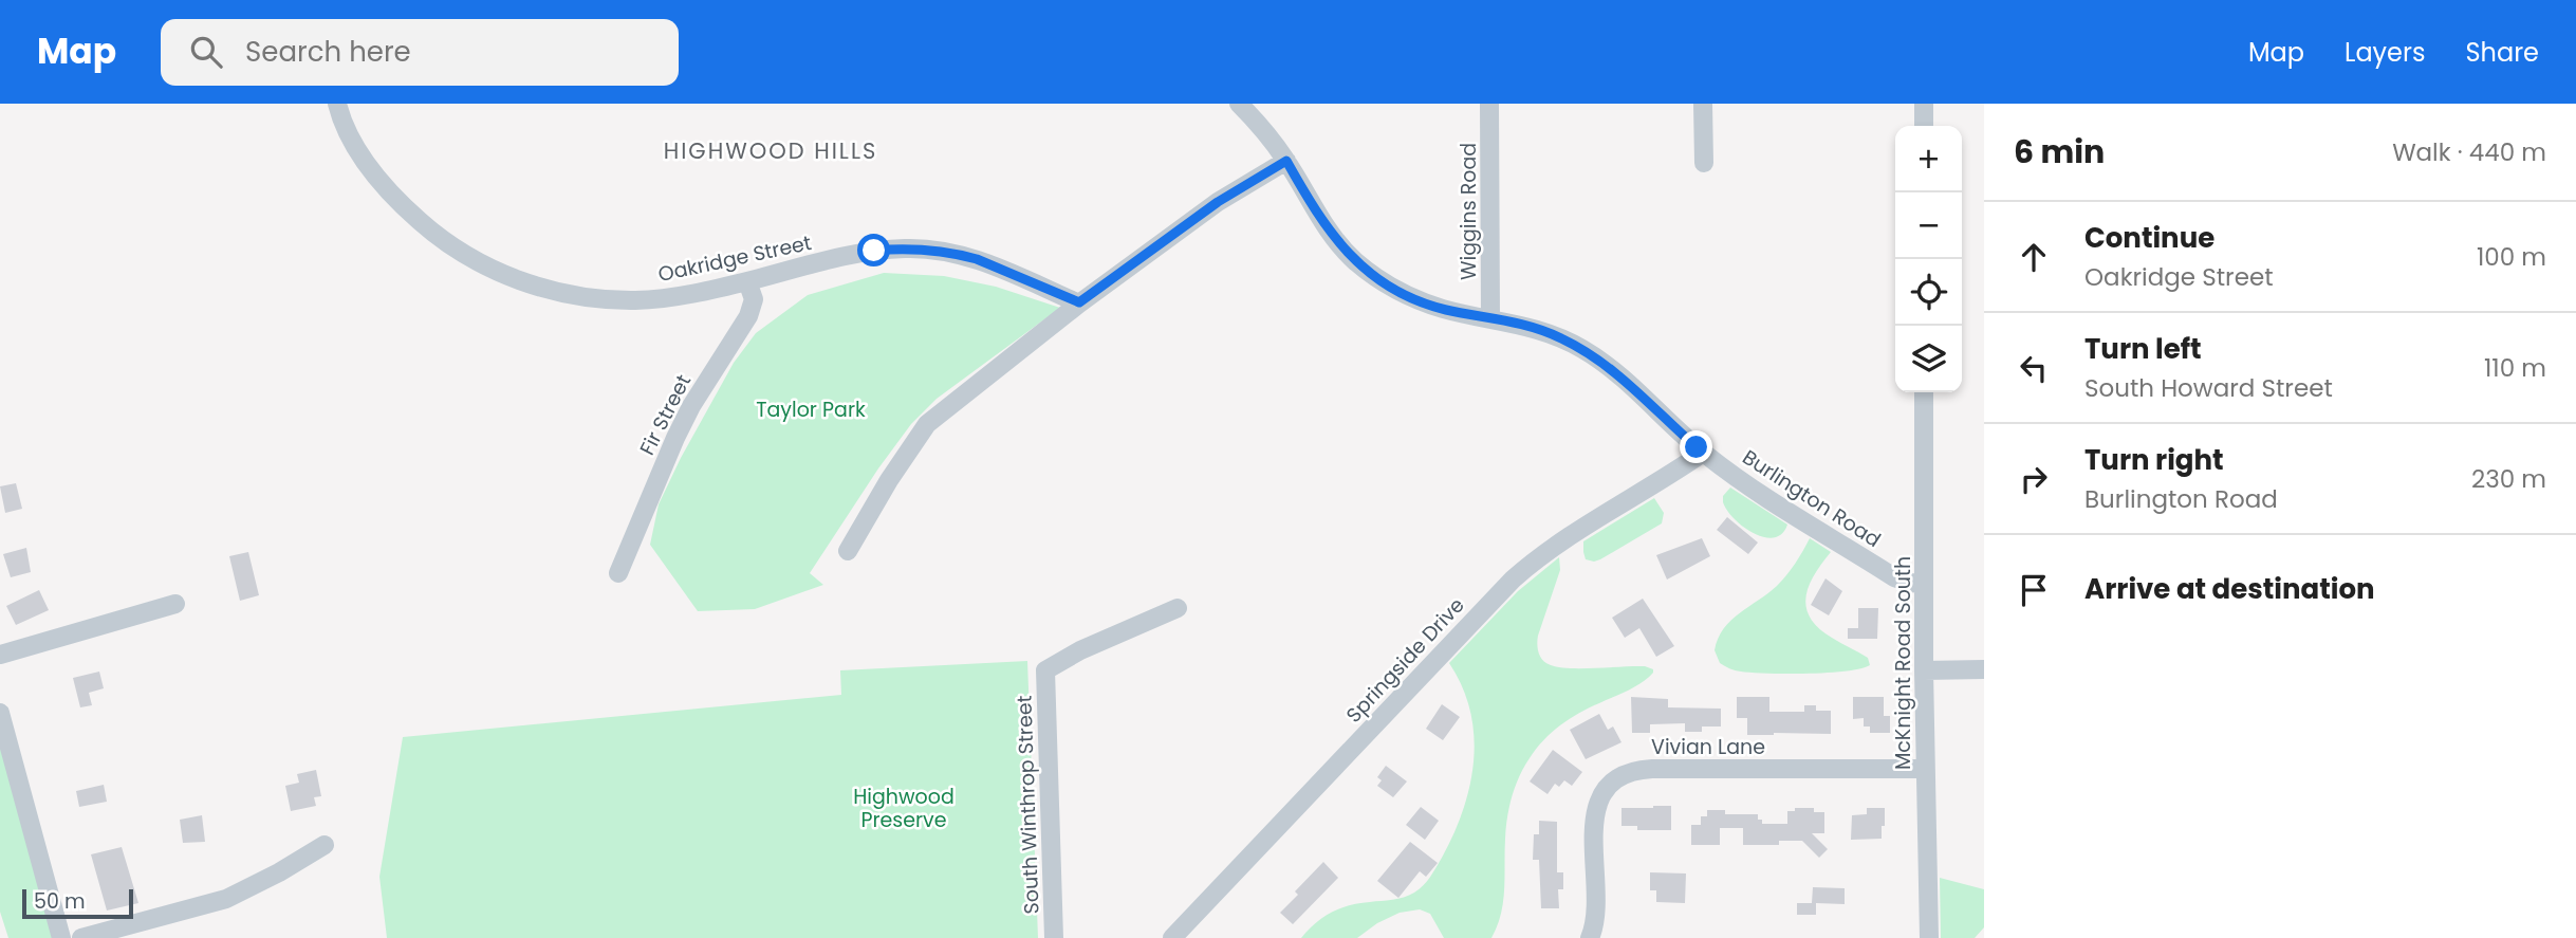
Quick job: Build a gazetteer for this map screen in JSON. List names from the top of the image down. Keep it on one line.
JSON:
{"streets":{"street":["Wiggins Road","Oakridge Street","Fir Street","Burlington Road","Springside Drive","McKnight Road South","Vivian Lane","South Winthrop Street"]},"crossings":[["Wiggins Road","Burlington Road"],["Oakridge Street","Fir Street"],["Burlington Road","Springside Drive"],["Burlington Road","McKnight Road South"],["McKnight Road South","Vivian Lane"]],"districts":["HIGHWOOD HILLS"],"parks":["Taylor Park","Highwood Preserve"],"scale_bar":"50 m","page":{"header":"Map","search":"Search here","nav":["Map","Layers","Share"],"heading":["6 min","Walk · 440 m"],"map_buttons":["+","−"],"list":[["Continue","Oakridge Street","100 m"],["Turn left","South Howard Street","110 m"],["Turn right","Burlington Road","230 m"],"Arrive at destination"],"scale":"50 m"}}
